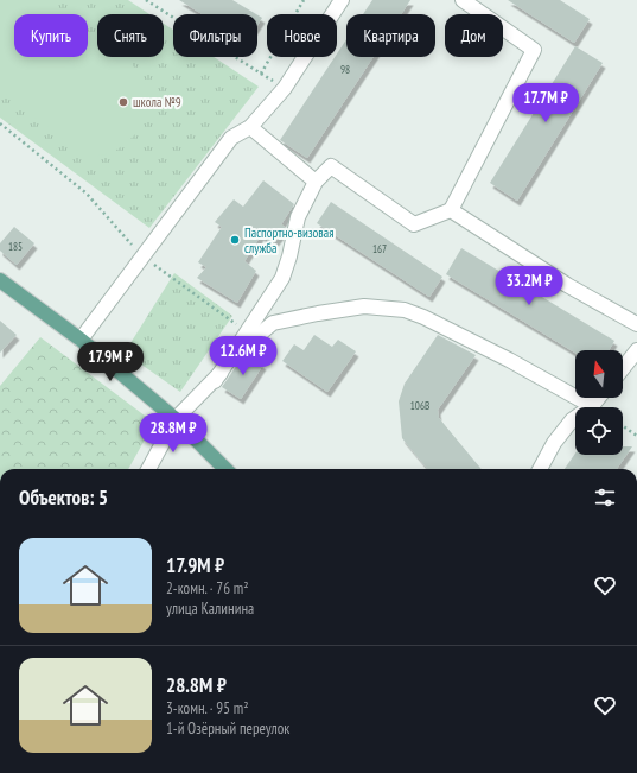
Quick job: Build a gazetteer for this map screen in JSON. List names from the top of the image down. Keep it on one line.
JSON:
{"places":["школа №9","Паспортно-визовая служба"],"house_numbers":["98","185","167","106В"],"north":"top","page":{"chip":["Купить","Снять","Фильтры","Новое","Квартира","Дом"],"price":["17.7M ₽","33.2M ₽","12.6M ₽","17.9M ₽","28.8M ₽"],"heading":"Объектов: 5","list":[{"name":"17.9M ₽","note":"2-комн. · 76 m² · улица Калинина"},{"name":"28.8M ₽","note":"3-комн. · 95 m² · 1-й Озёрный переулок"}]}}
